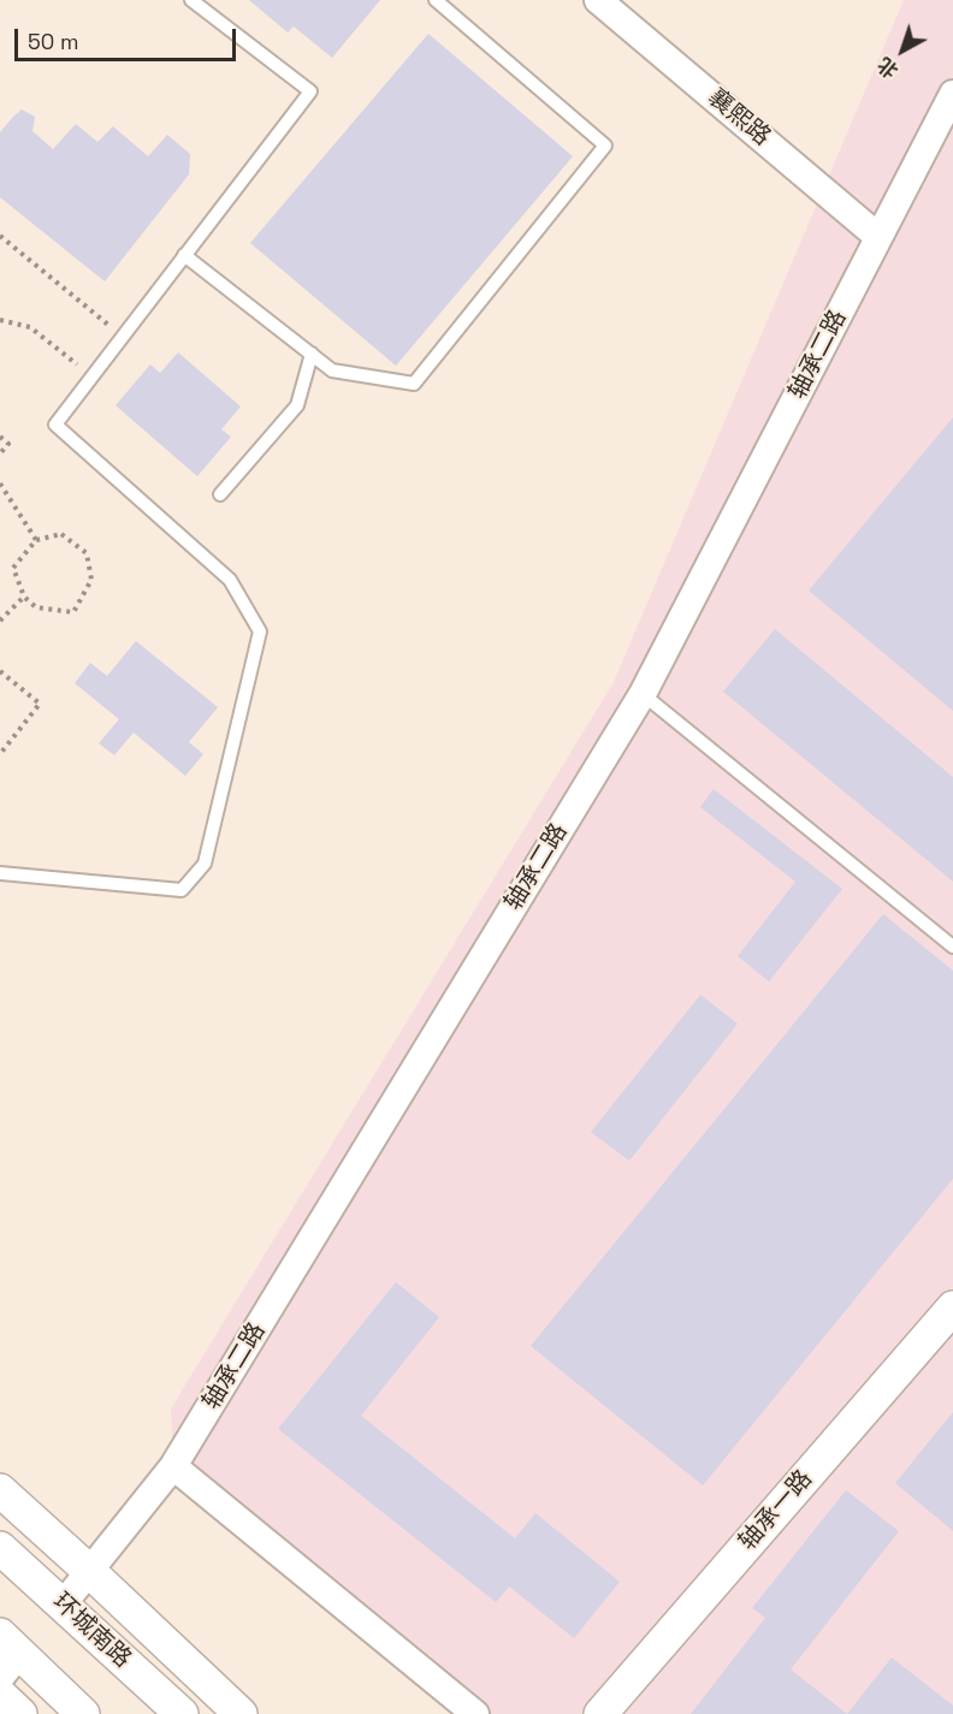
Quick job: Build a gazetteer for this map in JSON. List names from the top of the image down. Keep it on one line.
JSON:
{"streets":{"street":["襄熙路","轴承二路","轴承一路","环城南路"]},"crossings":[["襄熙路","轴承二路"],["轴承二路","环城南路"]],"scale_bar":"50 m","north":"bottom left"}
